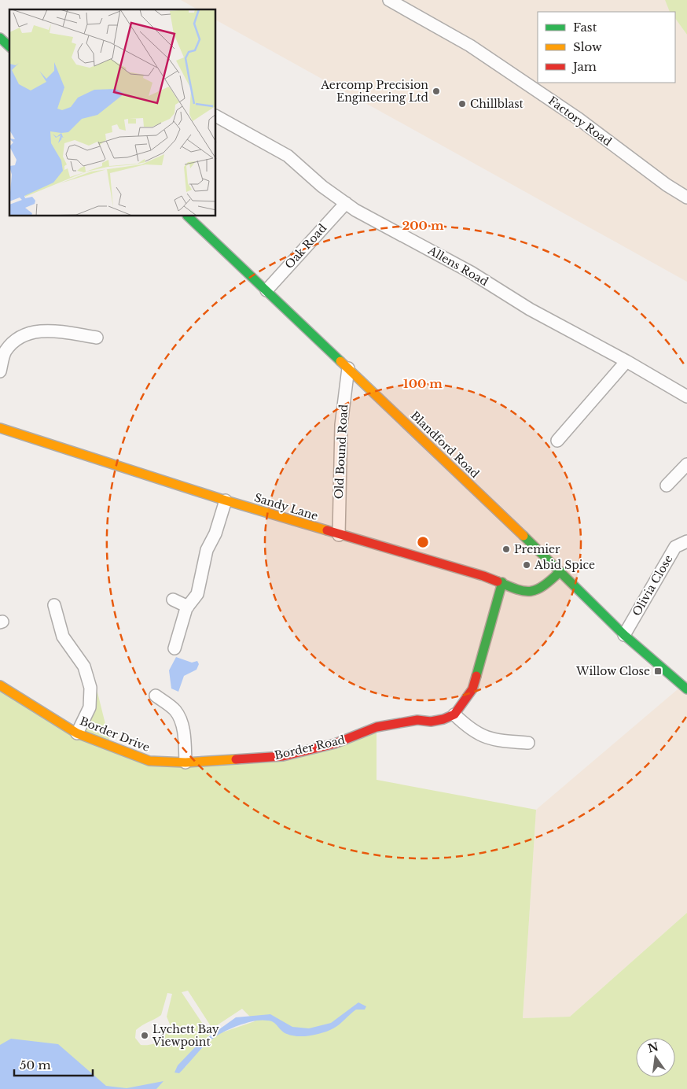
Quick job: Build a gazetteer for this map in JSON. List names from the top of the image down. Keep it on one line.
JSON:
{"streets":{"street":["Factory Road","Oak Road","Allens Road","Blandford Road","Old Bound Road","Sandy Lane","Olivia Close","Border Drive","Border Road"]},"crossings":[["Oak Road","Allens Road"],["Oak Road","Blandford Road"],["Blandford Road","Old Bound Road"],["Blandford Road","Sandy Lane"],["Blandford Road","Olivia Close"],["Old Bound Road","Sandy Lane"],["Border Drive","Border Road"]],"places":{"other":["Aercomp Precision Engineering Ltd","Chillblast","Premier","Abid Spice","Lychett Bay Viewpoint"],"transit":["Willow Close"]},"legend":["Fast","Slow","Jam"],"scale_bar":"50 m","north":"top","rings":["200 m","100 m"]}
